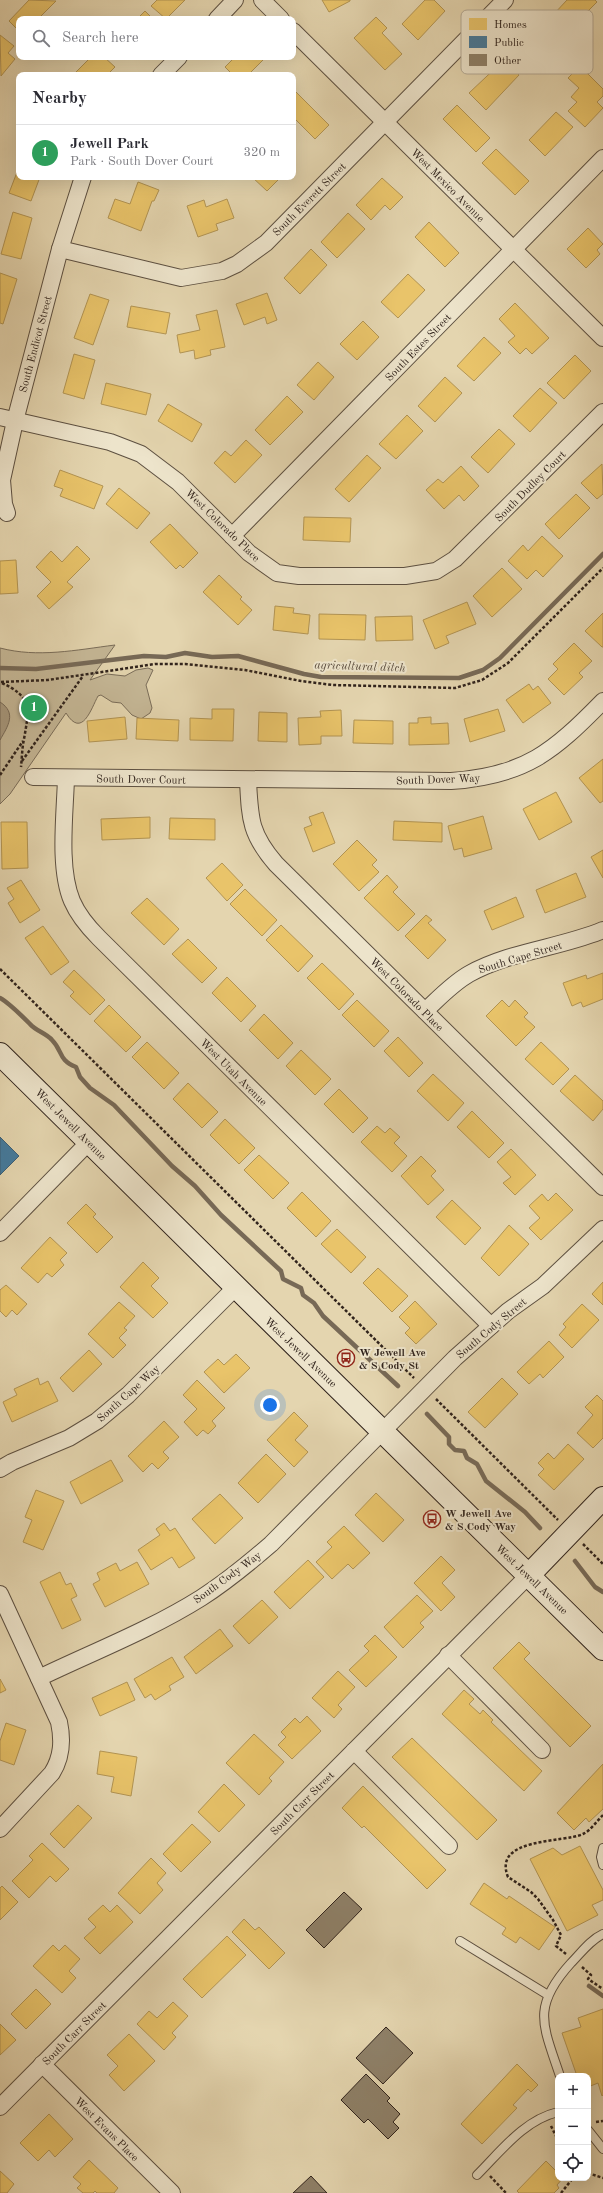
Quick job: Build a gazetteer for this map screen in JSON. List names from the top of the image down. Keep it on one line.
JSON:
{"streets":{"main road":["West Jewell Avenue","South Carr Street"],"street":["West Mexico Avenue","South Everett Street","South Endicot Street","South Estes Street","South Dudley Court","West Colorado Place","South Dover Court","South Dover Way","South Cape Street","West Utah Avenue","South Cody Street","South Cape Way","South Cody Way","West Evans Place"]},"crossings":[["West Mexico Avenue","South Everett Street"],["West Mexico Avenue","South Estes Street"],["South Everett Street","South Endicot Street"],["South Endicot Street","West Colorado Place"],["South Estes Street","West Colorado Place"],["South Dudley Court","West Colorado Place"],["West Colorado Place","South Dover Court"],["West Colorado Place","South Dover Way"],["West Colorado Place","South Cape Street"],["South Dover Court","South Dover Way"],["South Dover Court","West Utah Avenue"],["West Utah Avenue","South Cody Street"],["West Jewell Avenue","South Cody Street"],["West Jewell Avenue","South Cape Way"],["West Jewell Avenue","South Cody Way"],["West Jewell Avenue","South Carr Street"],["South Cody Street","South Cody Way"],["South Carr Street","West Evans Place"]],"water":["agricultural ditch"],"places":{"bus stop":["W Jewell Ave & S Cody St","W Jewell Ave & S Cody Way"]},"legend":["Homes","Public","Other"],"page":{"search":"Search here","heading":"Nearby","list":[{"mark":"1","name":"Jewell Park","note":"Park · South Dover Court","value":"320 m"}],"pins":"1","map_buttons":["+","−"]}}
